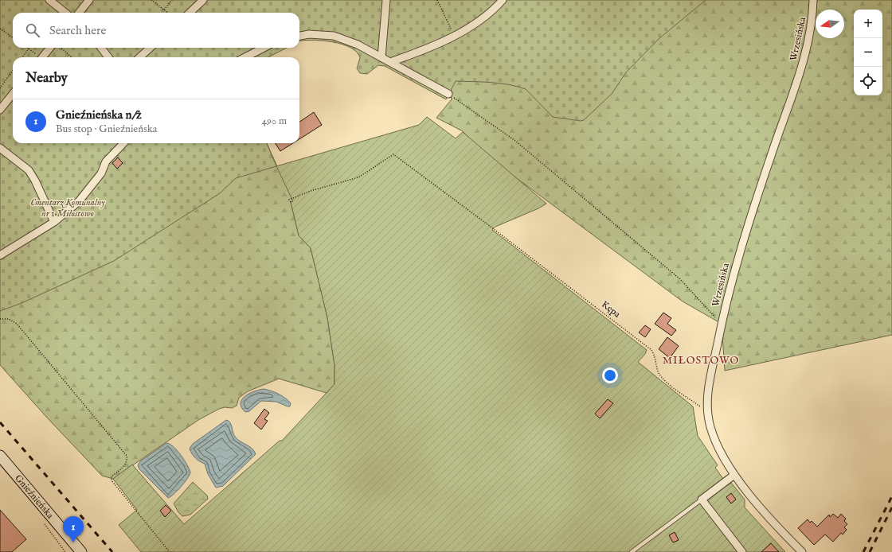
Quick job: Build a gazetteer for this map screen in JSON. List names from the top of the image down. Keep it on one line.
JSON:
{"streets":{"street":["Wrzesińska","Gnieźnieńska"],"path":["Kępa"]},"crossings":[["Wrzesińska","Kępa"]],"districts":["MIŁOSTOWO"],"parks":["Cmentarz Komunalny nr 1 Miłostowo"],"north":"left","page":{"map_buttons":["+","−"],"search":"Search here","heading":"Nearby","list":[{"mark":"1","name":"Gnieźnieńska n/ż","note":"Bus stop · Gnieźnieńska","value":"490 m"}],"pins":"1"}}
